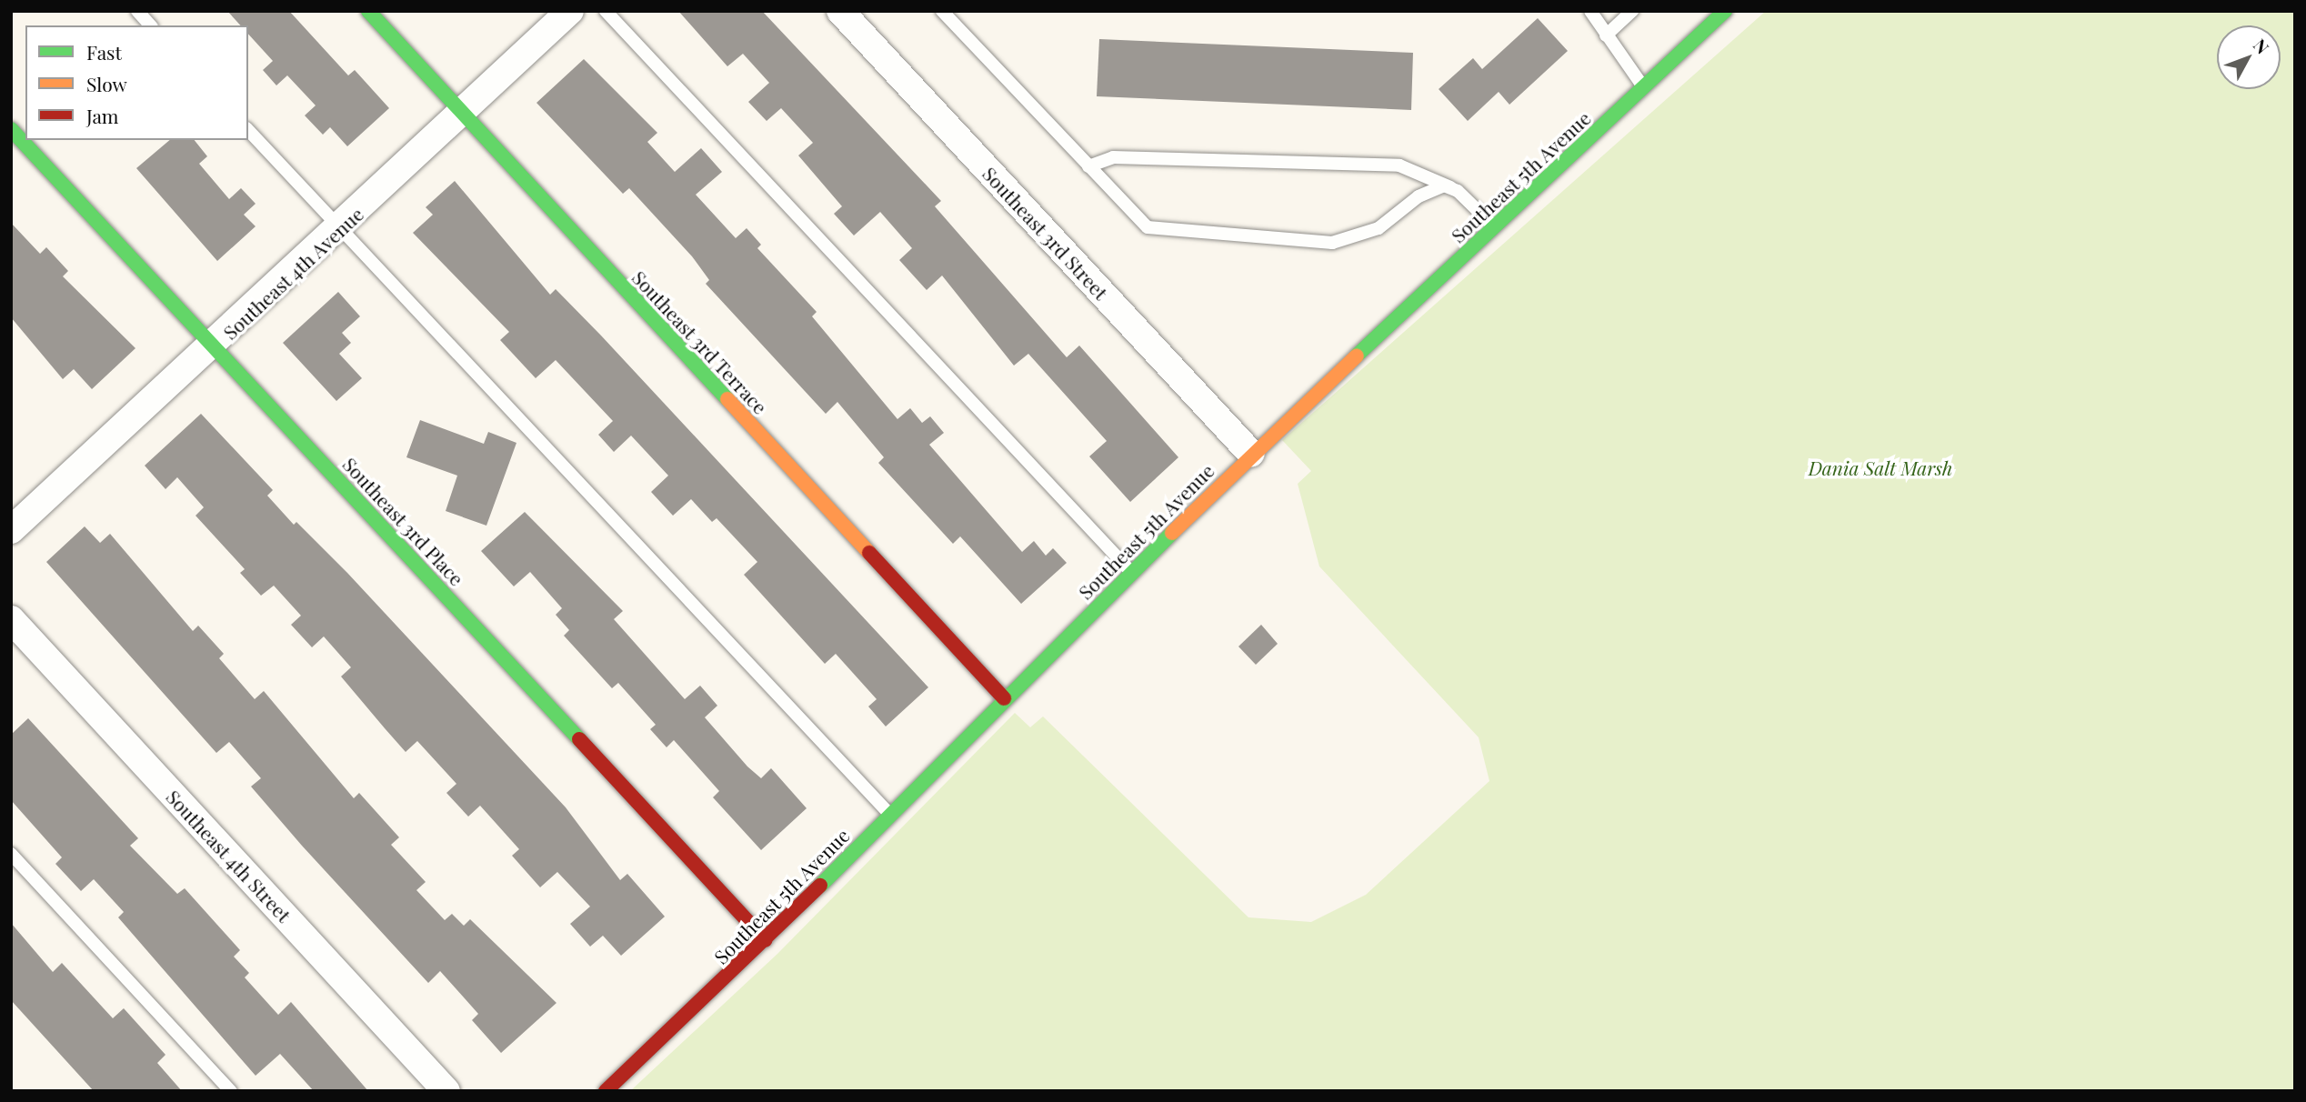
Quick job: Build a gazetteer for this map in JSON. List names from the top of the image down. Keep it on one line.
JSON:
{"streets":{"street":["Southeast 5th Avenue","Southeast 3rd Street","Southeast 4th Avenue","Southeast 3rd Terrace","Southeast 3rd Place","Southeast 4th Street"]},"crossings":[["Southeast 5th Avenue","Southeast 3rd Street"],["Southeast 5th Avenue","Southeast 3rd Terrace"],["Southeast 5th Avenue","Southeast 3rd Place"],["Southeast 4th Avenue","Southeast 3rd Terrace"],["Southeast 4th Avenue","Southeast 3rd Place"]],"parks":["Dania Salt Marsh"],"legend":["Fast","Slow","Jam"],"north":"top right"}
